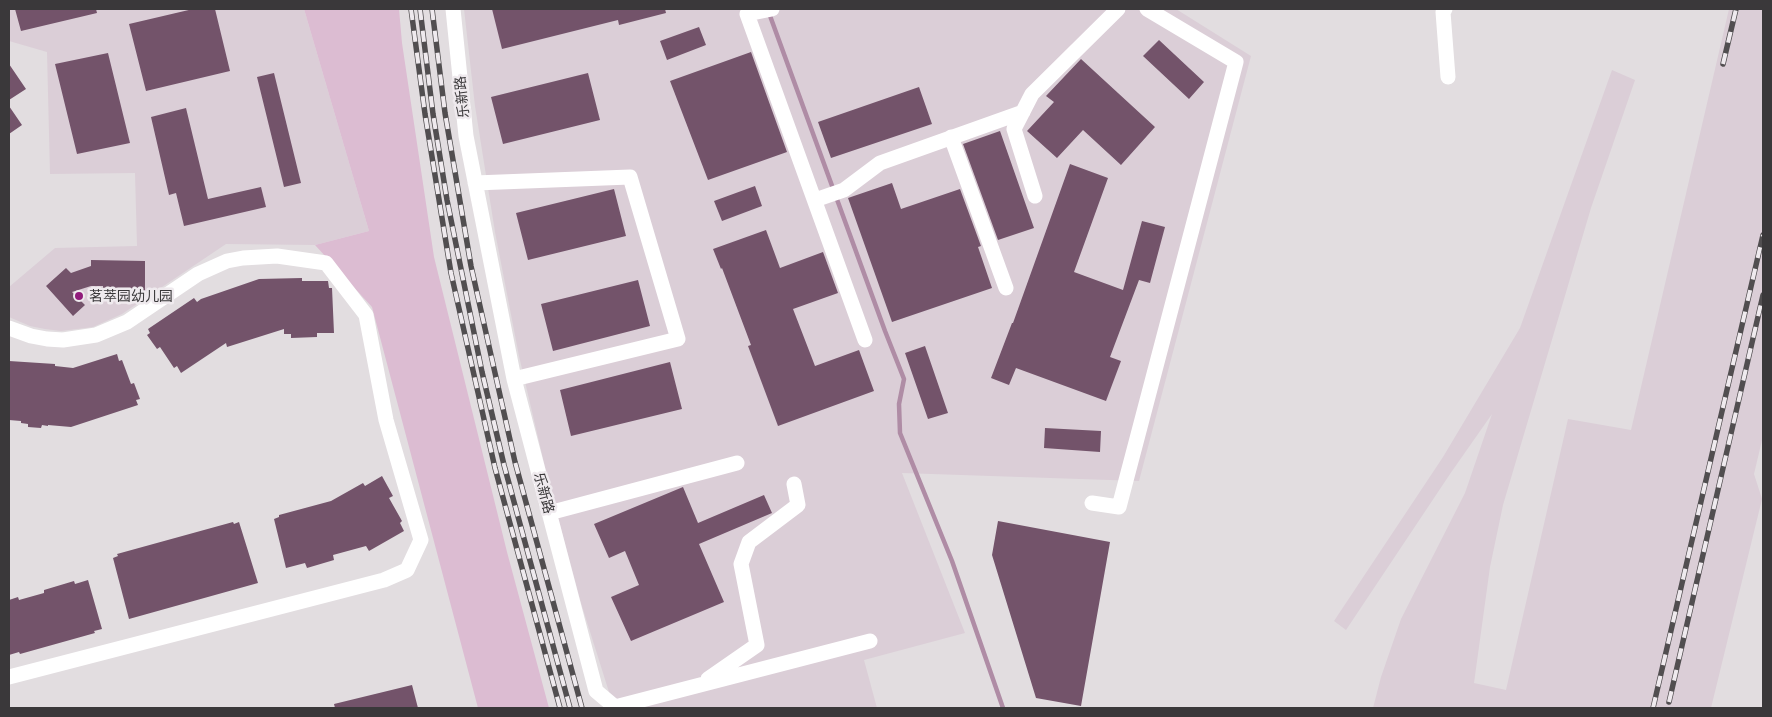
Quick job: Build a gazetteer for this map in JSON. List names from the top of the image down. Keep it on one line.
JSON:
{"streets":{"lane":["乐新路"]},"places":["茗萃园幼儿园"]}
